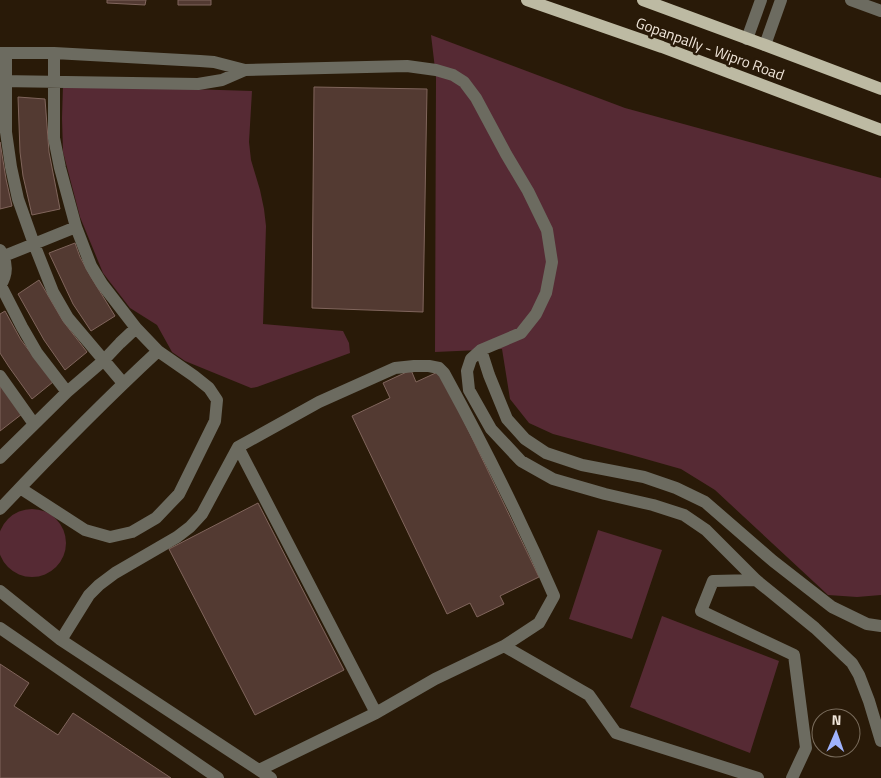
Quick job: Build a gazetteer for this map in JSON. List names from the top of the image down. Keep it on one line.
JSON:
{"streets":{"main road":["Gopanpally - Wipro Road"]},"north":"top"}
